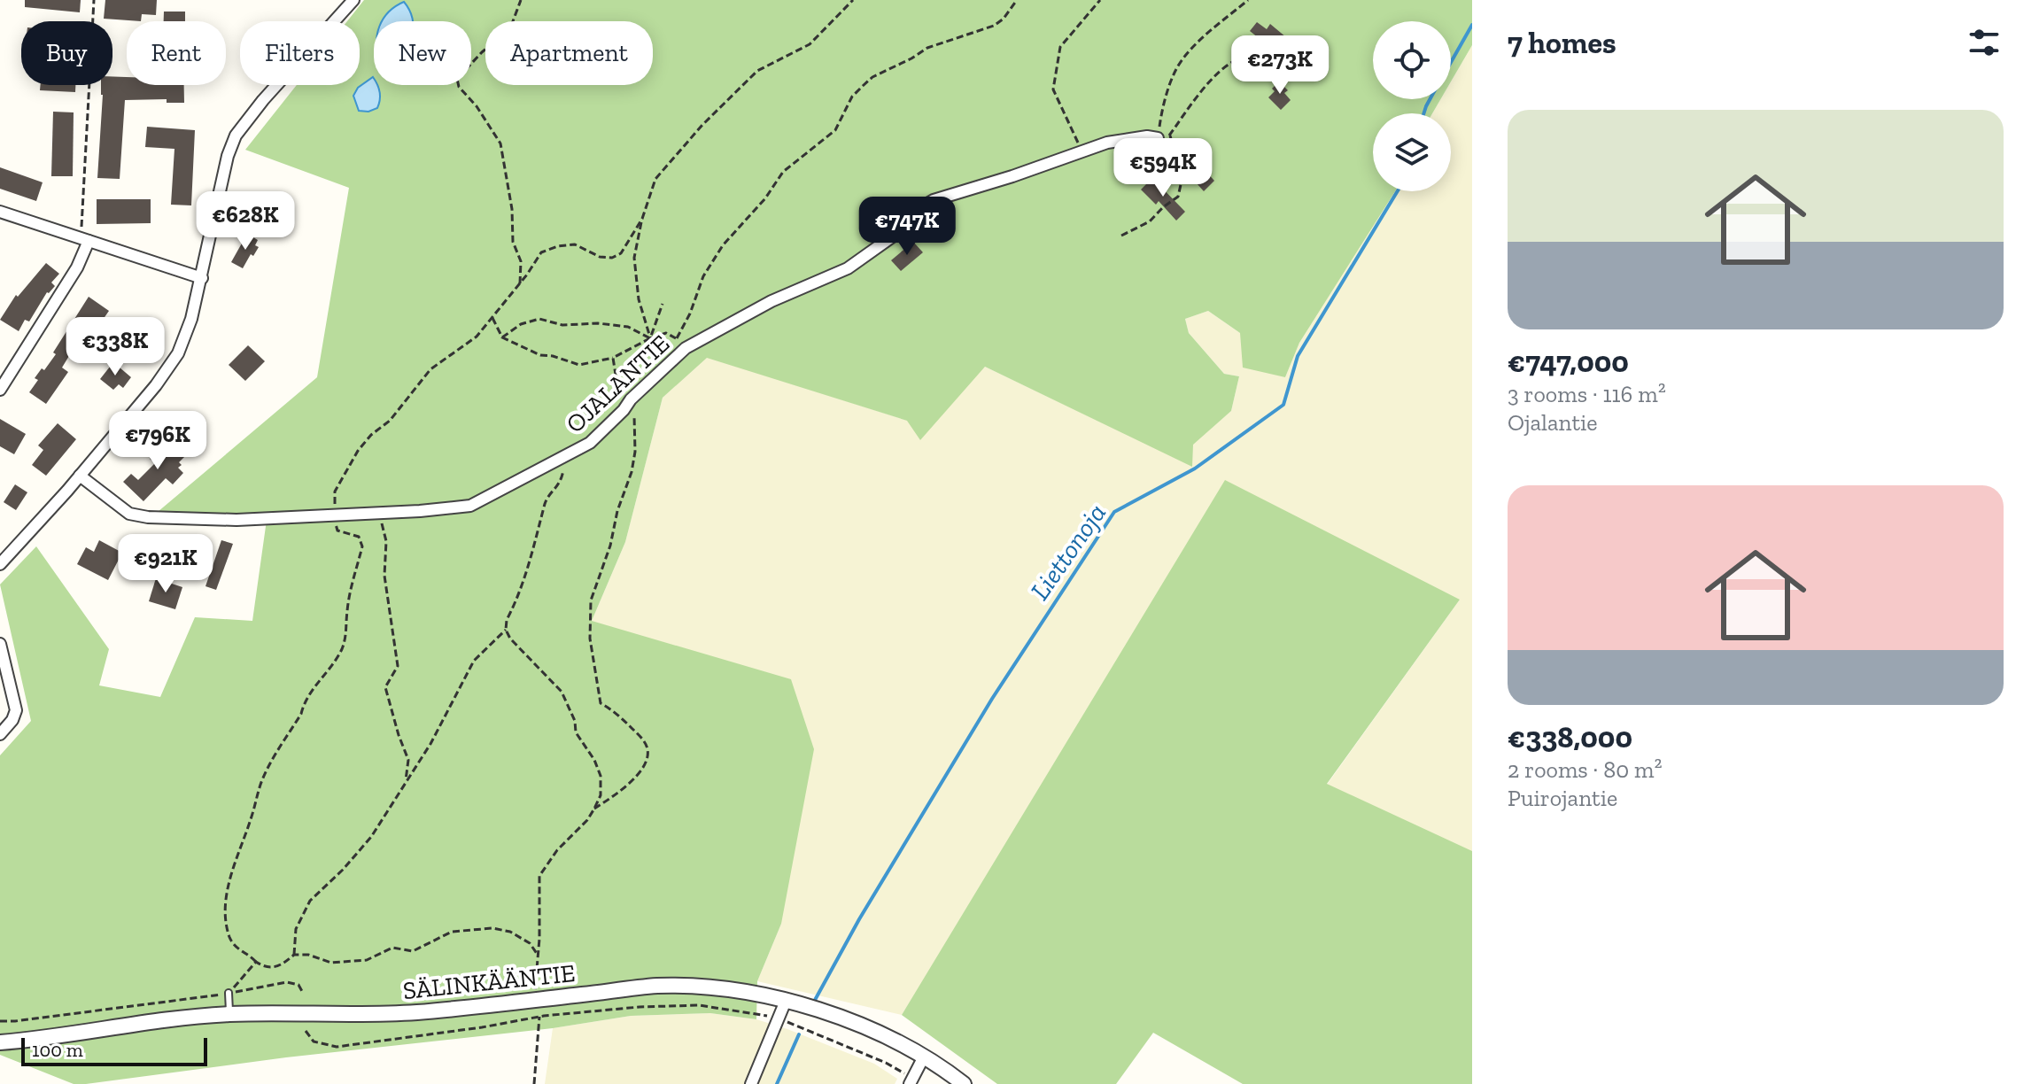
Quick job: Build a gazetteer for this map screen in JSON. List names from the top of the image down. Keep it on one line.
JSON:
{"streets":{"street":["OJALANTIE","SÄLINKÄÄNTIE"]},"water":["Liettonoja"],"scale_bar":"100 m","page":{"heading":"7 homes","chip":["Buy","Rent","Filters","New","Apartment"],"price":["€273K","€594K","€628K","€747K","€338K","€796K","€921K"],"list":[{"name":"€747,000","note":"3 rooms · 116 m² · Ojalantie"},{"name":"€338,000","note":"2 rooms · 80 m² · Puirojantie"}],"scale":"100 m"}}
